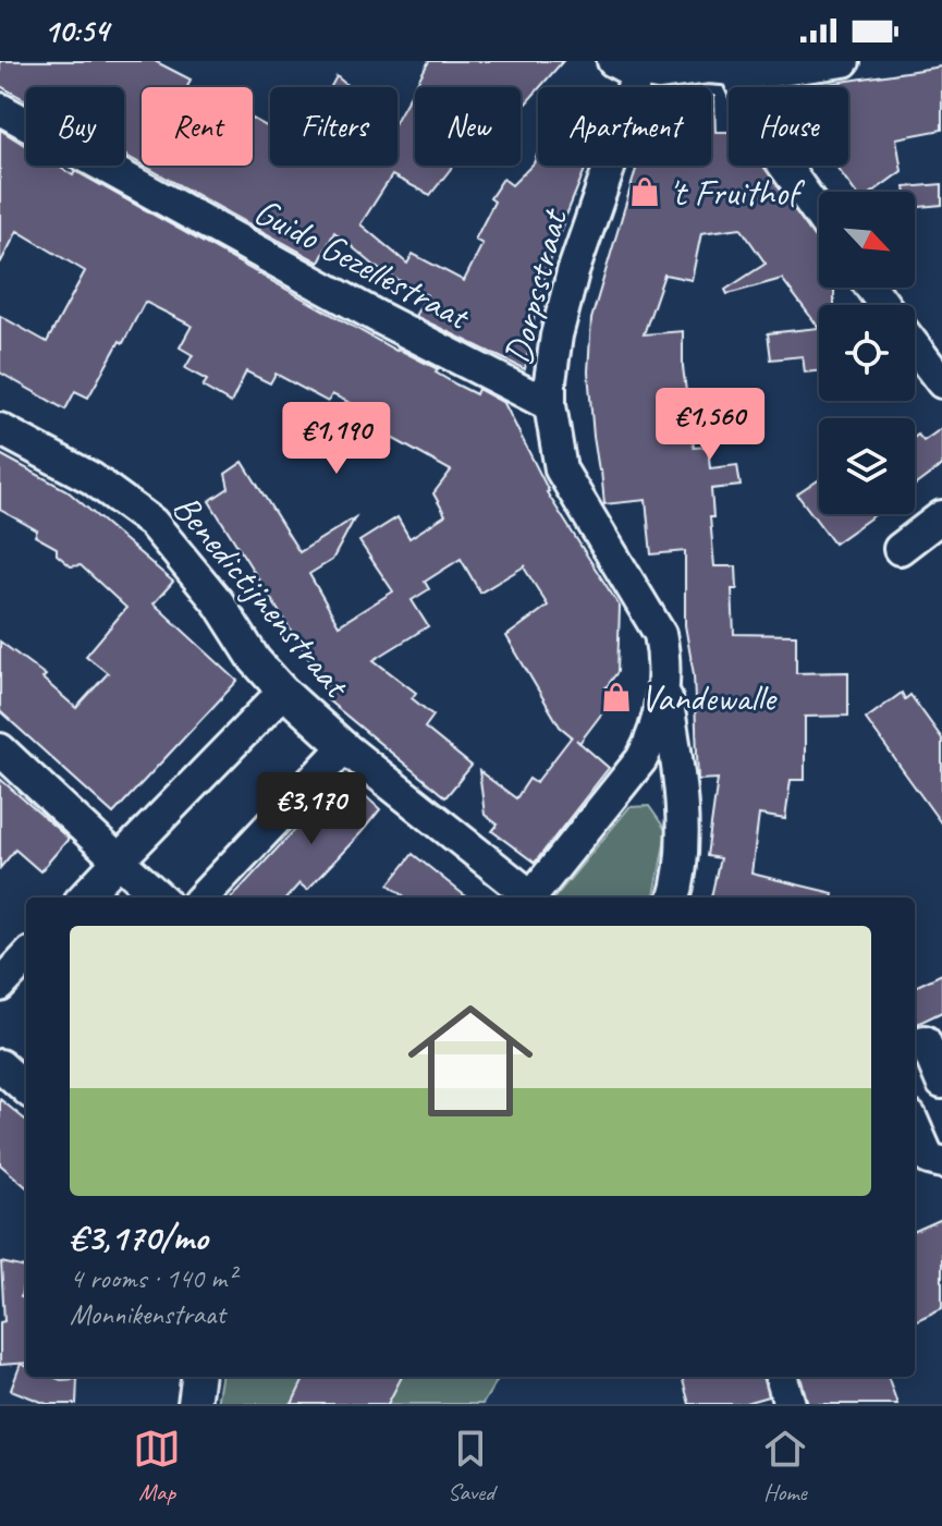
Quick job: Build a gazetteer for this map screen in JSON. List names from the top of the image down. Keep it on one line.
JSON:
{"streets":{"street":["Guido Gezellestraat","Dorpsstraat","Benedictijnenstraat"]},"crossings":[["Guido Gezellestraat","Dorpsstraat"]],"places":{"shop":["'t Fruithof","Vandewalle"]},"north":"bottom right","page":{"status":"10:54","chip":["Buy","Rent","Filters","New","Apartment","House"],"price":["€1,560","€1,190","€3,170"],"list":[{"name":"€3,170/mo","note":"4 rooms · 140 m² · Monnikenstraat"}],"tabs":["Map","Saved","Home"]}}
